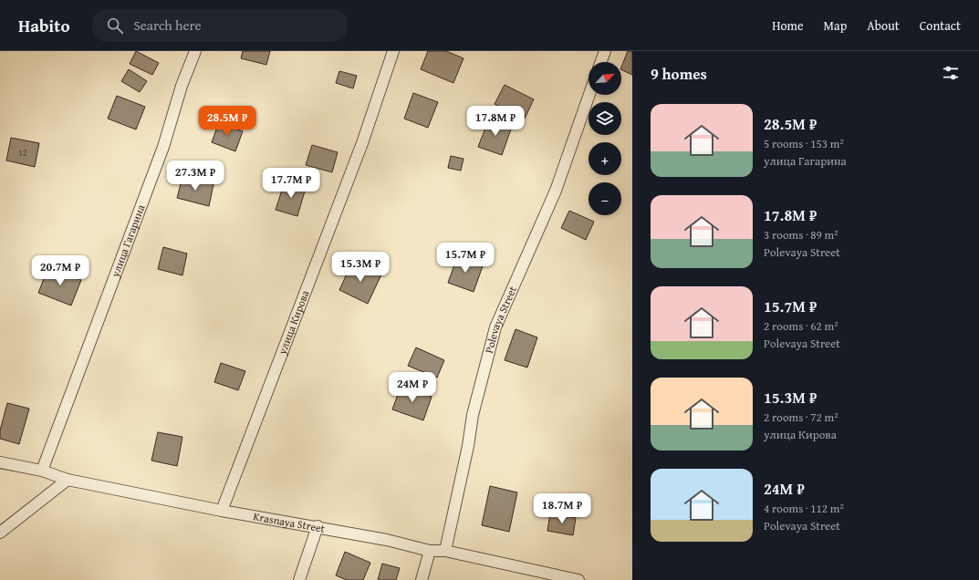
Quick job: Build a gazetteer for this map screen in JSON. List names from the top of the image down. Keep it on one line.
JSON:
{"streets":{"street":["улица Гагарина","Polevaya Street","улица Кирова","Krasnaya Street"]},"crossings":[["улица Гагарина","Krasnaya Street"],["Polevaya Street","Krasnaya Street"],["улица Кирова","Krasnaya Street"]],"house_numbers":["12"],"north":"top right","page":{"header":"Habito","search":"Search here","nav":["Home","Map","About","Contact"],"heading":"9 homes","map_buttons":["+","−"],"list":[{"name":"28.5M ₽","note":"5 rooms · 153 m² · улица Гагарина"},{"name":"17.8M ₽","note":"3 rooms · 89 m² · Polevaya Street"},{"name":"15.7M ₽","note":"2 rooms · 62 m² · Polevaya Street"},{"name":"15.3M ₽","note":"2 rooms · 72 m² · улица Кирова"},{"name":"24M ₽","note":"4 rooms · 112 m² · Polevaya Street"}],"price":["28.5M ₽","17.8M ₽","27.3M ₽","17.7M ₽","15.7M ₽","15.3M ₽","20.7M ₽","24M ₽","18.7M ₽"]}}
